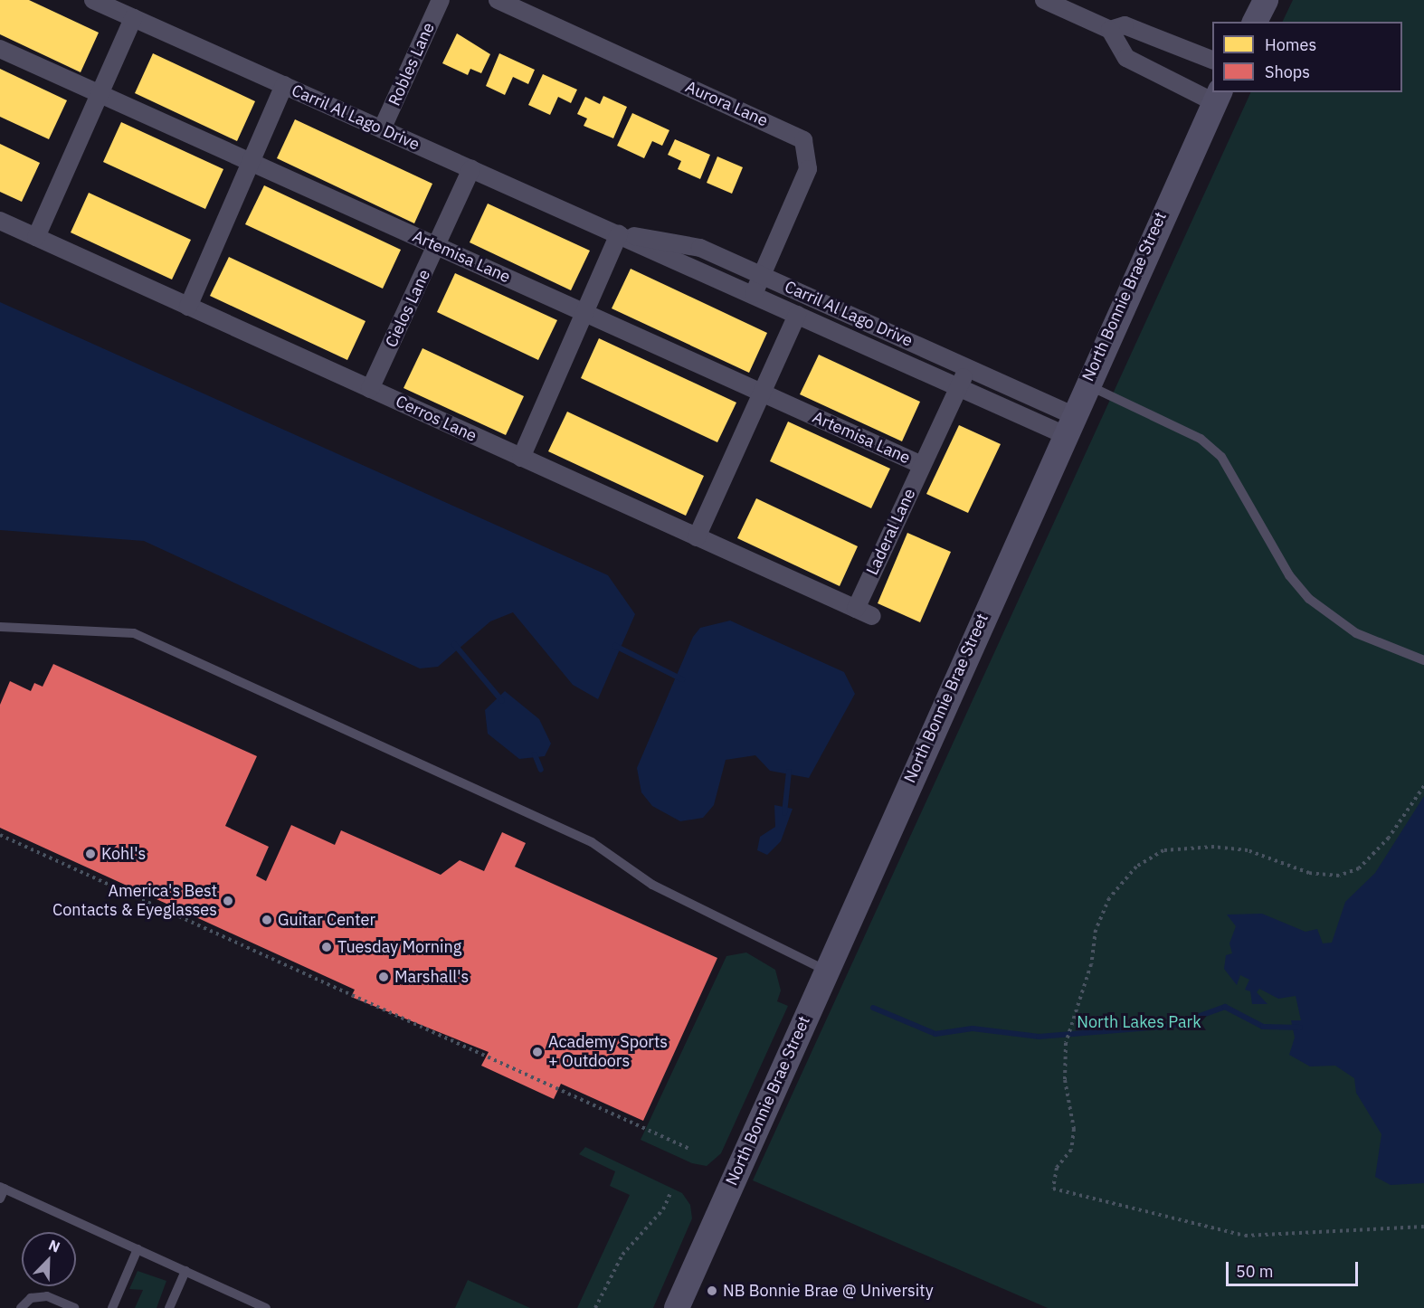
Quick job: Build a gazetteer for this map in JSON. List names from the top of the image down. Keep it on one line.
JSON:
{"streets":{"main road":["North Bonnie Brae Street"],"street":["Robles Lane","Aurora Lane","Carril Al Lago Drive","Artemisa Lane","Cielos Lane","Cerros Lane","Laderal Lane"]},"crossings":[["Robles Lane","Carril Al Lago Drive"],["Aurora Lane","Carril Al Lago Drive"],["Carril Al Lago Drive","North Bonnie Brae Street"],["Carril Al Lago Drive","Cielos Lane"],["Carril Al Lago Drive","Laderal Lane"],["Artemisa Lane","Cielos Lane"],["Artemisa Lane","Laderal Lane"],["Cielos Lane","Cerros Lane"],["Cerros Lane","Laderal Lane"]],"parks":["North Lakes Park"],"places":["Kohl's","America's Best Contacts & Eyeglasses","Guitar Center","Tuesday Morning","Marshall's","Academy Sports + Outdoors","NB Bonnie Brae @ University"],"legend":["Homes","Shops"],"scale_bar":"50 m","north":"top right"}
